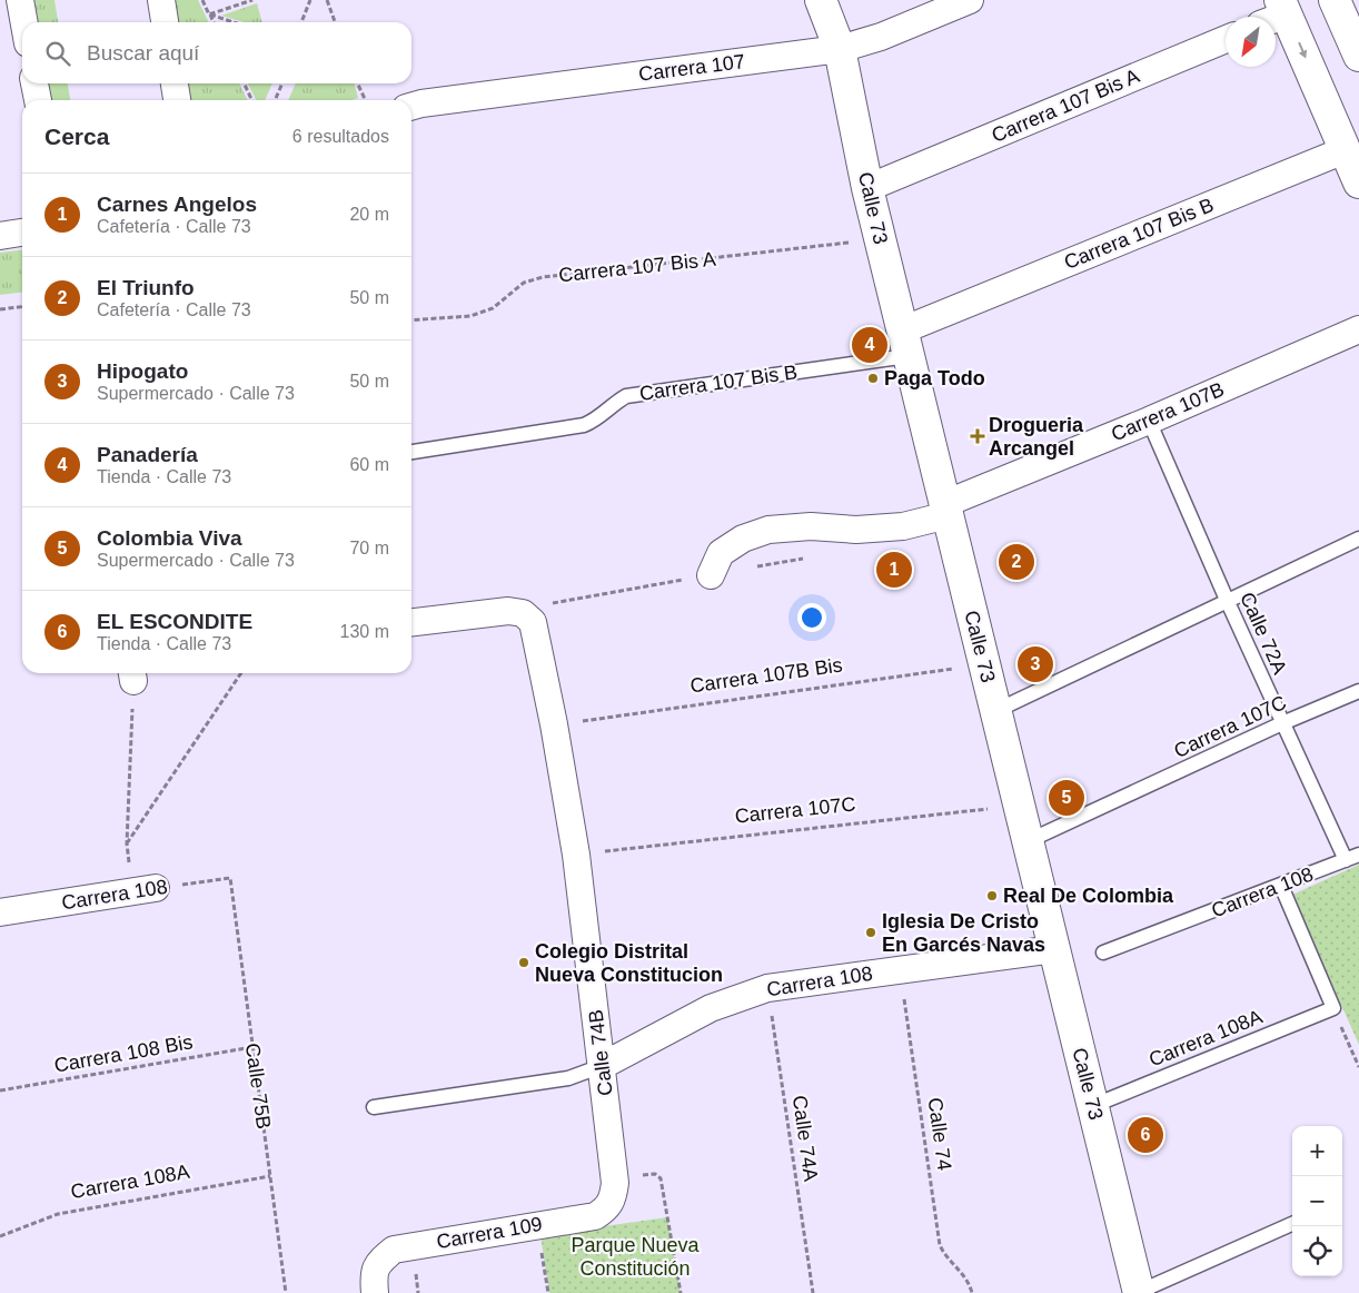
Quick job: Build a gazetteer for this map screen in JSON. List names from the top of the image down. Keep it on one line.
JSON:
{"streets":{"street":["Carrera 107","Carrera 107 Bis A","Calle 73","Carrera 107 Bis B","Carrera 107B","Carrera 108","Calle 74B","Carrera 109"],"lane":["Calle 72A","Carrera 107C","Carrera 108A"],"path":["Carrera 107B Bis","Carrera 108 Bis","Calle 75B","Calle 74","Calle 74A"]},"crossings":[["Carrera 107","Calle 73"],["Carrera 107 Bis A","Calle 73"],["Calle 73","Carrera 107 Bis B"],["Calle 73","Carrera 107B"],["Calle 73","Carrera 107B Bis"],["Calle 73","Carrera 107C"],["Calle 73","Carrera 108"],["Calle 73","Carrera 108A"],["Carrera 107B","Calle 72A"],["Calle 72A","Carrera 107C"],["Calle 72A","Carrera 108"],["Carrera 107B Bis","Calle 74B"],["Carrera 107C","Calle 74B"],["Carrera 108","Calle 74B"],["Carrera 108","Calle 75B"],["Carrera 108","Calle 74"],["Carrera 108","Calle 74A"],["Carrera 108A","Calle 75B"],["Calle 74B","Carrera 109"],["Carrera 108 Bis","Calle 75B"]],"parks":["Parque Nueva Constitución"],"places":{"other":["Paga Todo","Real De Colombia","Iglesia De Cristo En Garcés Navas","Colegio Distrital Nueva Constitucion"],"health":["Drogueria Arcangel"]},"north":"bottom left","page":{"search":"Buscar aquí","heading":["Cerca","6 resultados"],"list":[{"mark":"1","name":"Carnes Angelos","note":"Cafetería · Calle 73","value":"20 m"},{"mark":"2","name":"El Triunfo","note":"Cafetería · Calle 73","value":"50 m"},{"mark":"3","name":"Hipogato","note":"Supermercado · Calle 73","value":"50 m"},{"mark":"4","name":"Panadería","note":"Tienda · Calle 73","value":"60 m"},{"mark":"5","name":"Colombia Viva","note":"Supermercado · Calle 73","value":"70 m"},{"mark":"6","name":"EL ESCONDITE","note":"Tienda · Calle 73","value":"130 m"}],"pins":["4","2","1","3","5","6"],"map_buttons":["+","−"]}}
